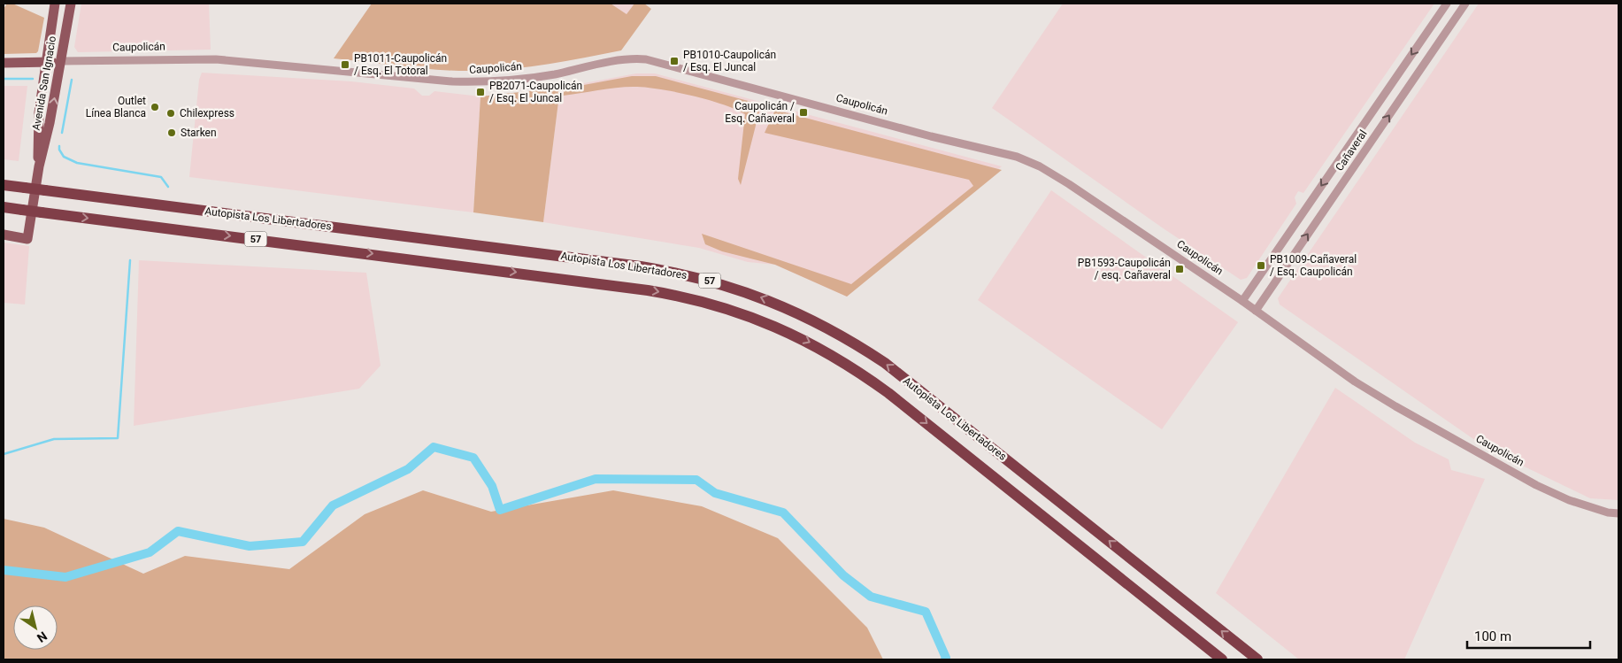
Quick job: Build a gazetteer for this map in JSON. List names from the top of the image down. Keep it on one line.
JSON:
{"streets":{"highway":["Autopista Los Libertadores","57"],"main road":["Caupolicán","Avenida San Ignacio"],"street":["Cañaveral"]},"crossings":[["Caupolicán","Avenida San Ignacio"],["Caupolicán","Cañaveral"]],"places":{"transit":["PB1010-Caupolicán / Esq. El Juncal","PB1011-Caupolicán / Esq. El Totoral","PB2071-Caupolicán / Esq. El Juncal","Caupolicán / Esq. Cañaveral","PB1009-Cañaveral / Esq. Caupolicán","PB1593-Caupolicán / esq. Cañaveral"],"other":["Outlet Línea Blanca","Chilexpress","Starken"]},"scale_bar":"100 m","north":"bottom right"}
